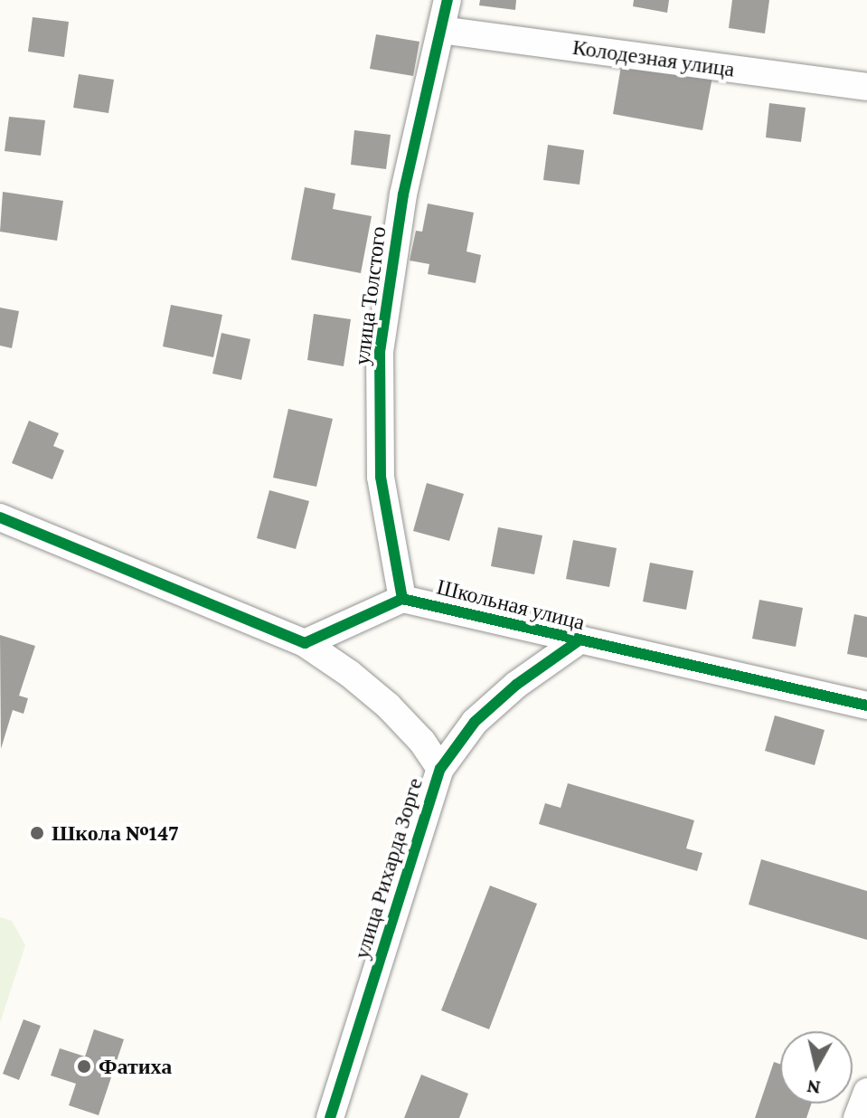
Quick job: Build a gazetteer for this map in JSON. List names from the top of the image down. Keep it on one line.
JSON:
{"streets":{"street":["Колодезная улица","улица Толстого","Школьная улица","улица Рихарда Зорге"]},"crossings":[["Колодезная улица","улица Толстого"],["улица Толстого","Школьная улица"],["Школьная улица","улица Рихарда Зорге"]],"places":["Школа №147","Фатиха"],"north":"bottom"}
